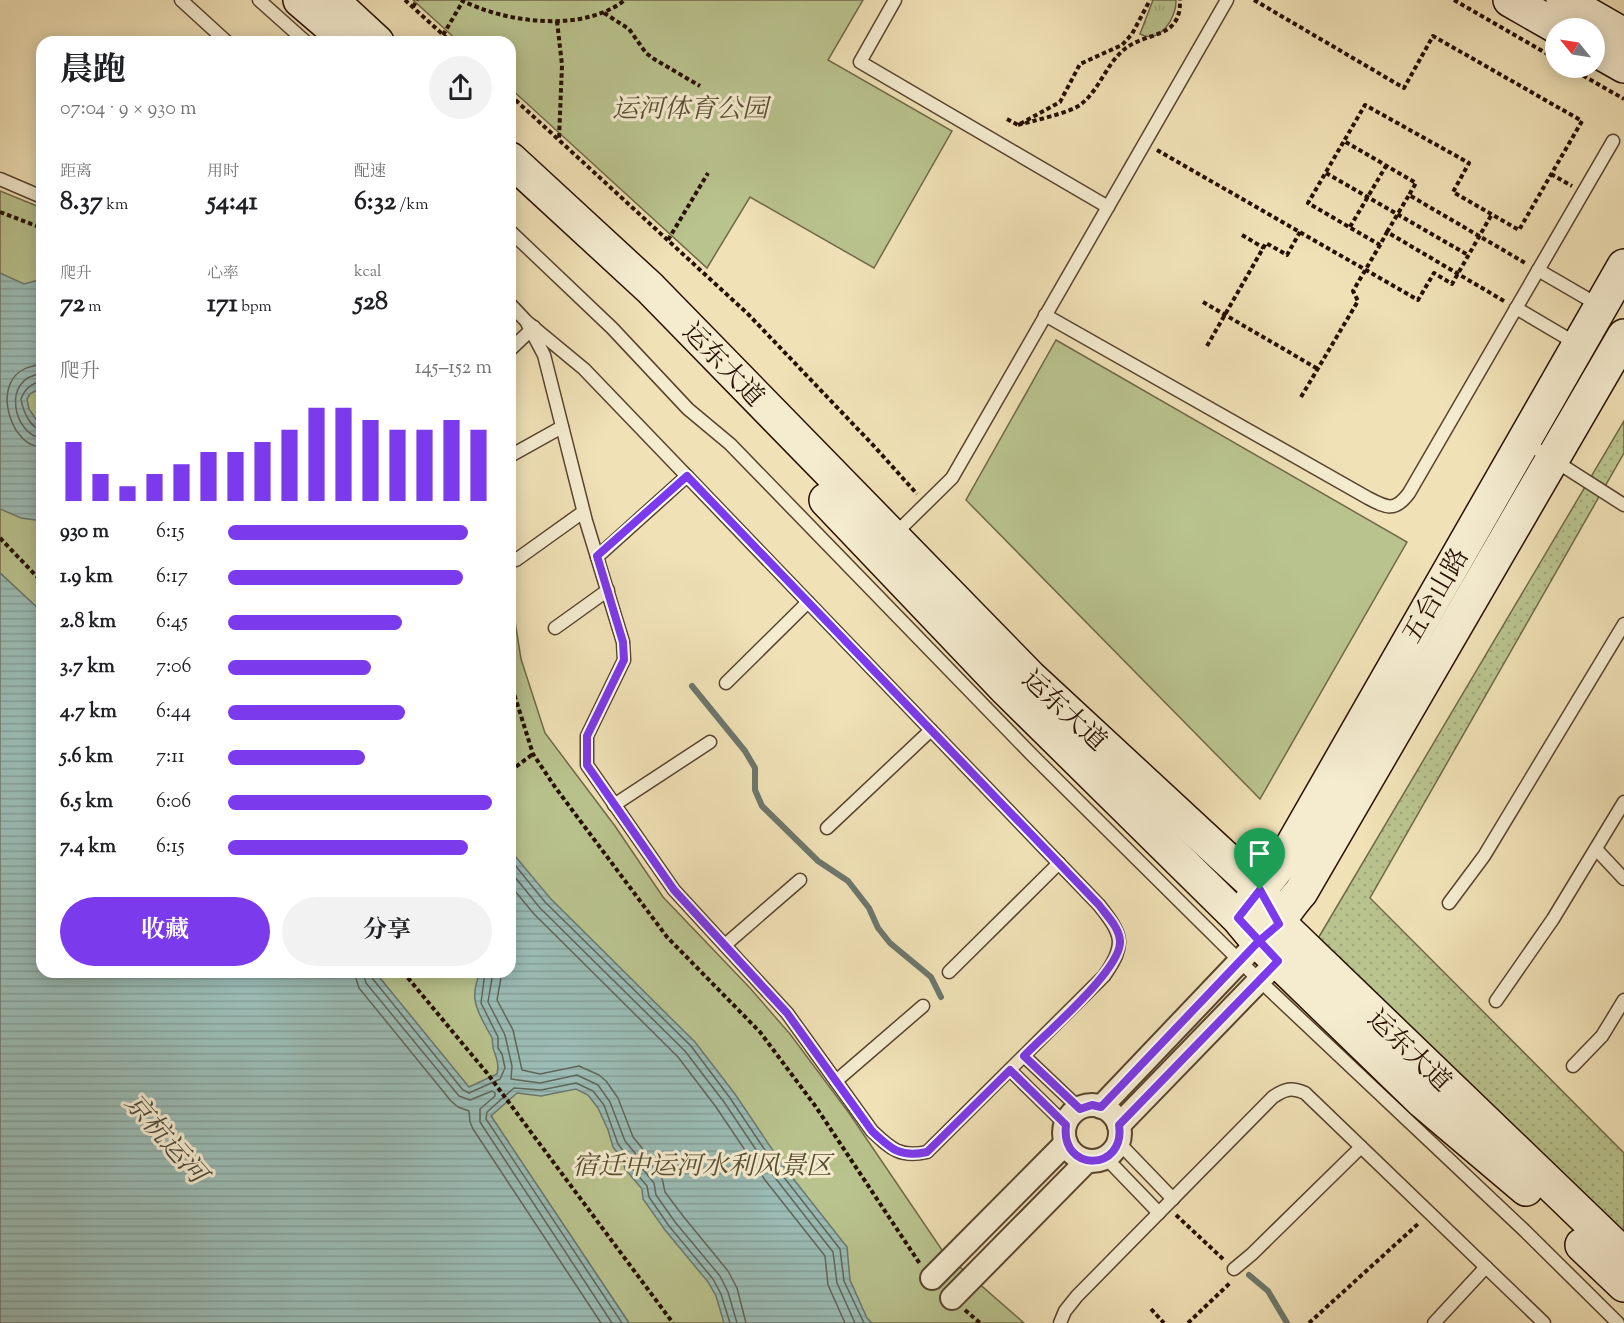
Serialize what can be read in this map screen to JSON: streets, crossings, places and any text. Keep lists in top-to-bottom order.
{
  "streets": {
    "main road": ["运东大道", "五台山路"]
  },
  "crossings": [
    ["运东大道", "五台山路"]
  ],
  "water": ["京杭运河"],
  "parks": ["运河体育公园", "宿迁中运河水利风景区"],
  "north": "top left",
  "page": {
    "heading": ["晨跑", "07:04 · 9 × 930 m"],
    "stats": [
      ["距离", "8.37 km"],
      ["用时", "54:41"],
      ["配速", "6:32 /km"],
      ["爬升", "72 m"],
      ["心率", "171 bpm"],
      ["kcal", "528"]
    ],
    "chart": ["爬升", "145–152 m"],
    "list": [
      {
        "name": "930 m",
        "note": "6:15"
      },
      {
        "name": "1.9 km",
        "note": "6:17"
      },
      {
        "name": "2.8 km",
        "note": "6:45"
      },
      {
        "name": "3.7 km",
        "note": "7:06"
      },
      {
        "name": "4.7 km",
        "note": "6:44"
      },
      {
        "name": "5.6 km",
        "note": "7:11"
      },
      {
        "name": "6.5 km",
        "note": "6:06"
      },
      {
        "name": "7.4 km",
        "note": "6:15"
      }
    ],
    "buttons": ["收藏", "分享"]
  }
}
